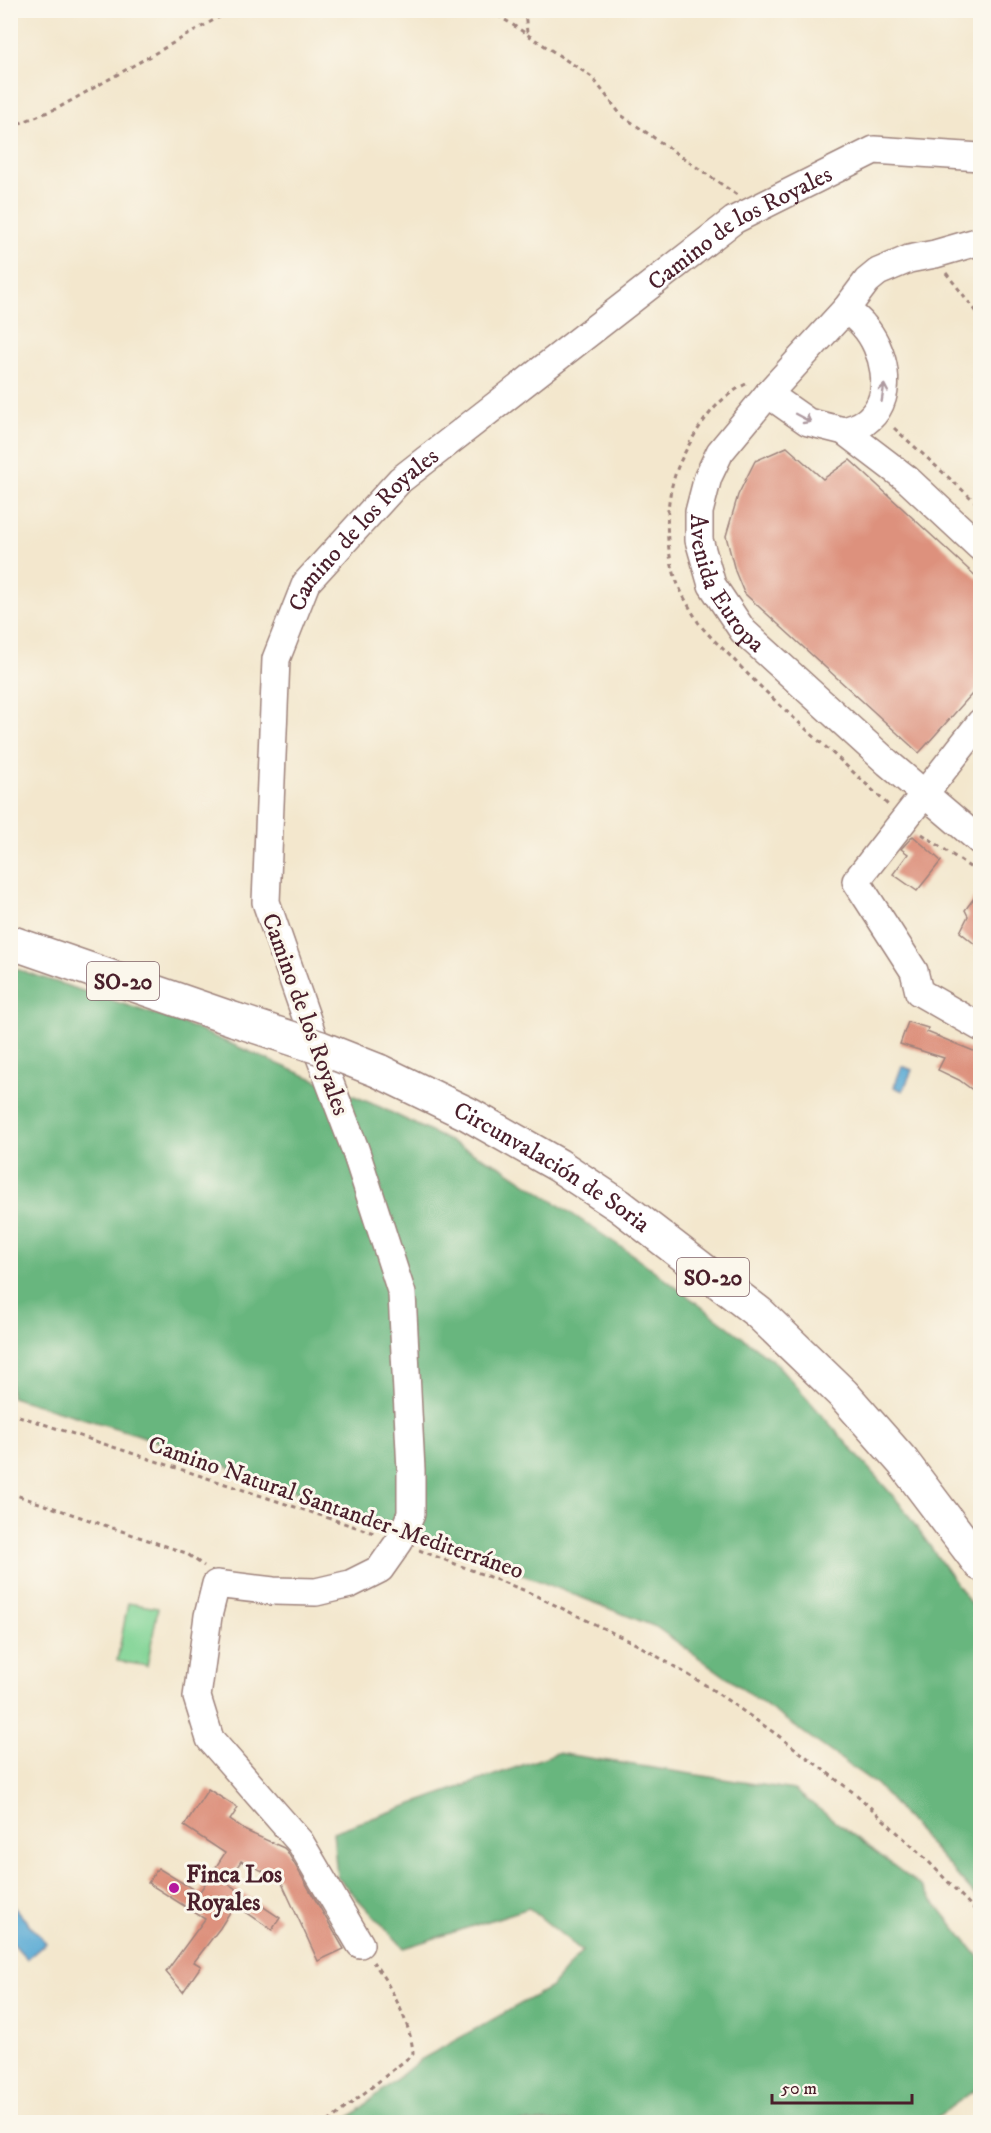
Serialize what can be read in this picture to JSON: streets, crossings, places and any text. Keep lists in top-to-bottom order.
{
  "streets": {
    "highway": ["SO-20", "Circunvalación de Soria"],
    "street": ["Camino de los Royales", "Avenida Europa"],
    "path": ["Camino Natural Santander-Mediterráneo"]
  },
  "crossings": [
    ["Camino de los Royales", "Camino Natural Santander-Mediterráneo"]
  ],
  "places": ["Finca Los Royales"],
  "scale_bar": "50 m"
}
